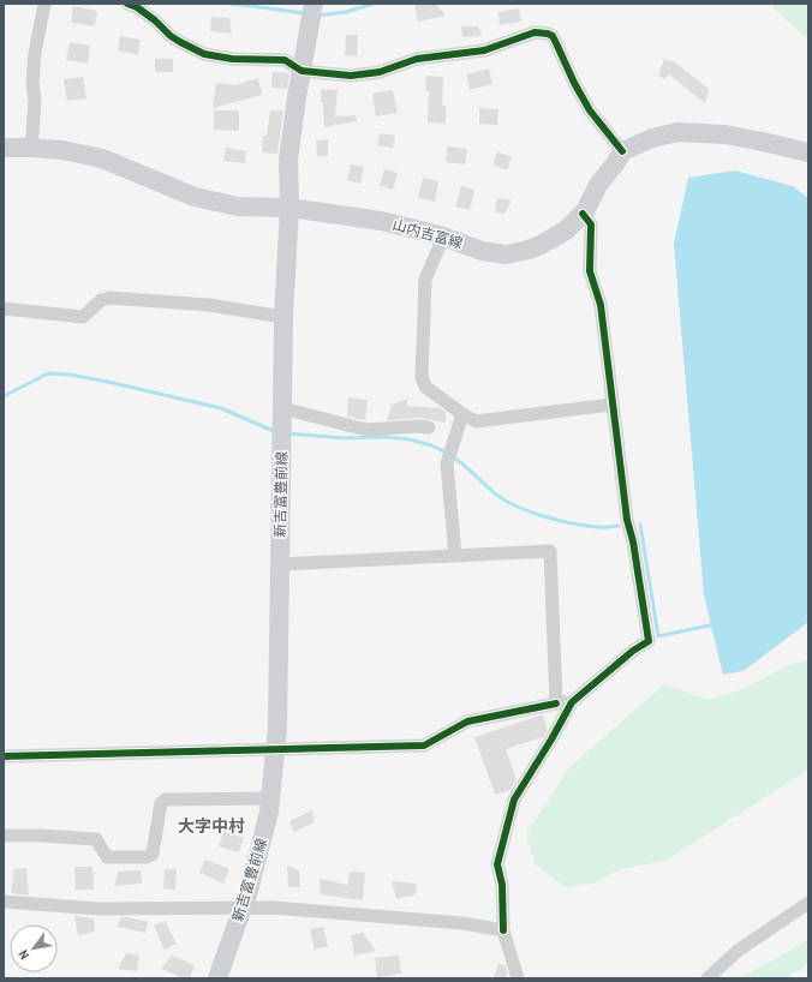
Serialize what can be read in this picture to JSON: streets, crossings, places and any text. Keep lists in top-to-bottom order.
{
  "streets": {
    "main road": ["山内吉富線", "新吉富豊前線"]
  },
  "crossings": [
    ["山内吉富線", "新吉富豊前線"]
  ],
  "districts": ["大字中村"],
  "north": "bottom left"
}
